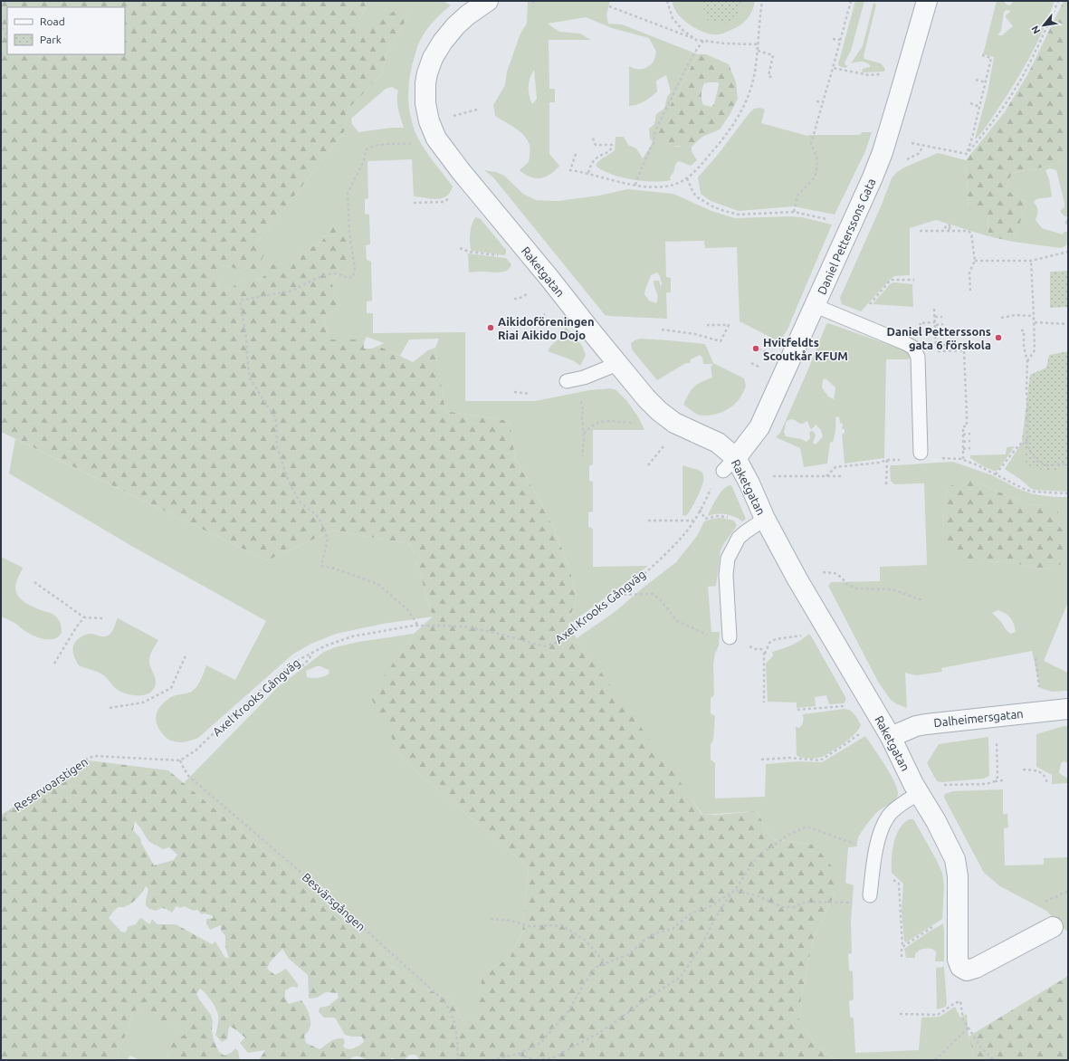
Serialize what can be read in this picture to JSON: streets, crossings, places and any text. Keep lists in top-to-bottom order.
{
  "streets": {
    "street": ["Daniel Petterssons Gata", "Raketgatan", "Dalheimersgatan"],
    "path": ["Axel Krooks Gångväg", "Reservoarstigen", "Besvärsgången"]
  },
  "crossings": [
    ["Daniel Petterssons Gata", "Raketgatan"],
    ["Daniel Petterssons Gata", "Axel Krooks Gångväg"],
    ["Raketgatan", "Axel Krooks Gångväg"],
    ["Raketgatan", "Dalheimersgatan"],
    ["Axel Krooks Gångväg", "Reservoarstigen"],
    ["Axel Krooks Gångväg", "Besvärsgången"],
    ["Reservoarstigen", "Besvärsgången"]
  ],
  "places": ["Aikidoföreningen Riai Aikido Dojo", "Daniel Petterssons gata 6 förskola", "Hvitfeldts Scoutkår KFUM"],
  "legend": ["Road", "Park"],
  "north": "bottom left"
}
